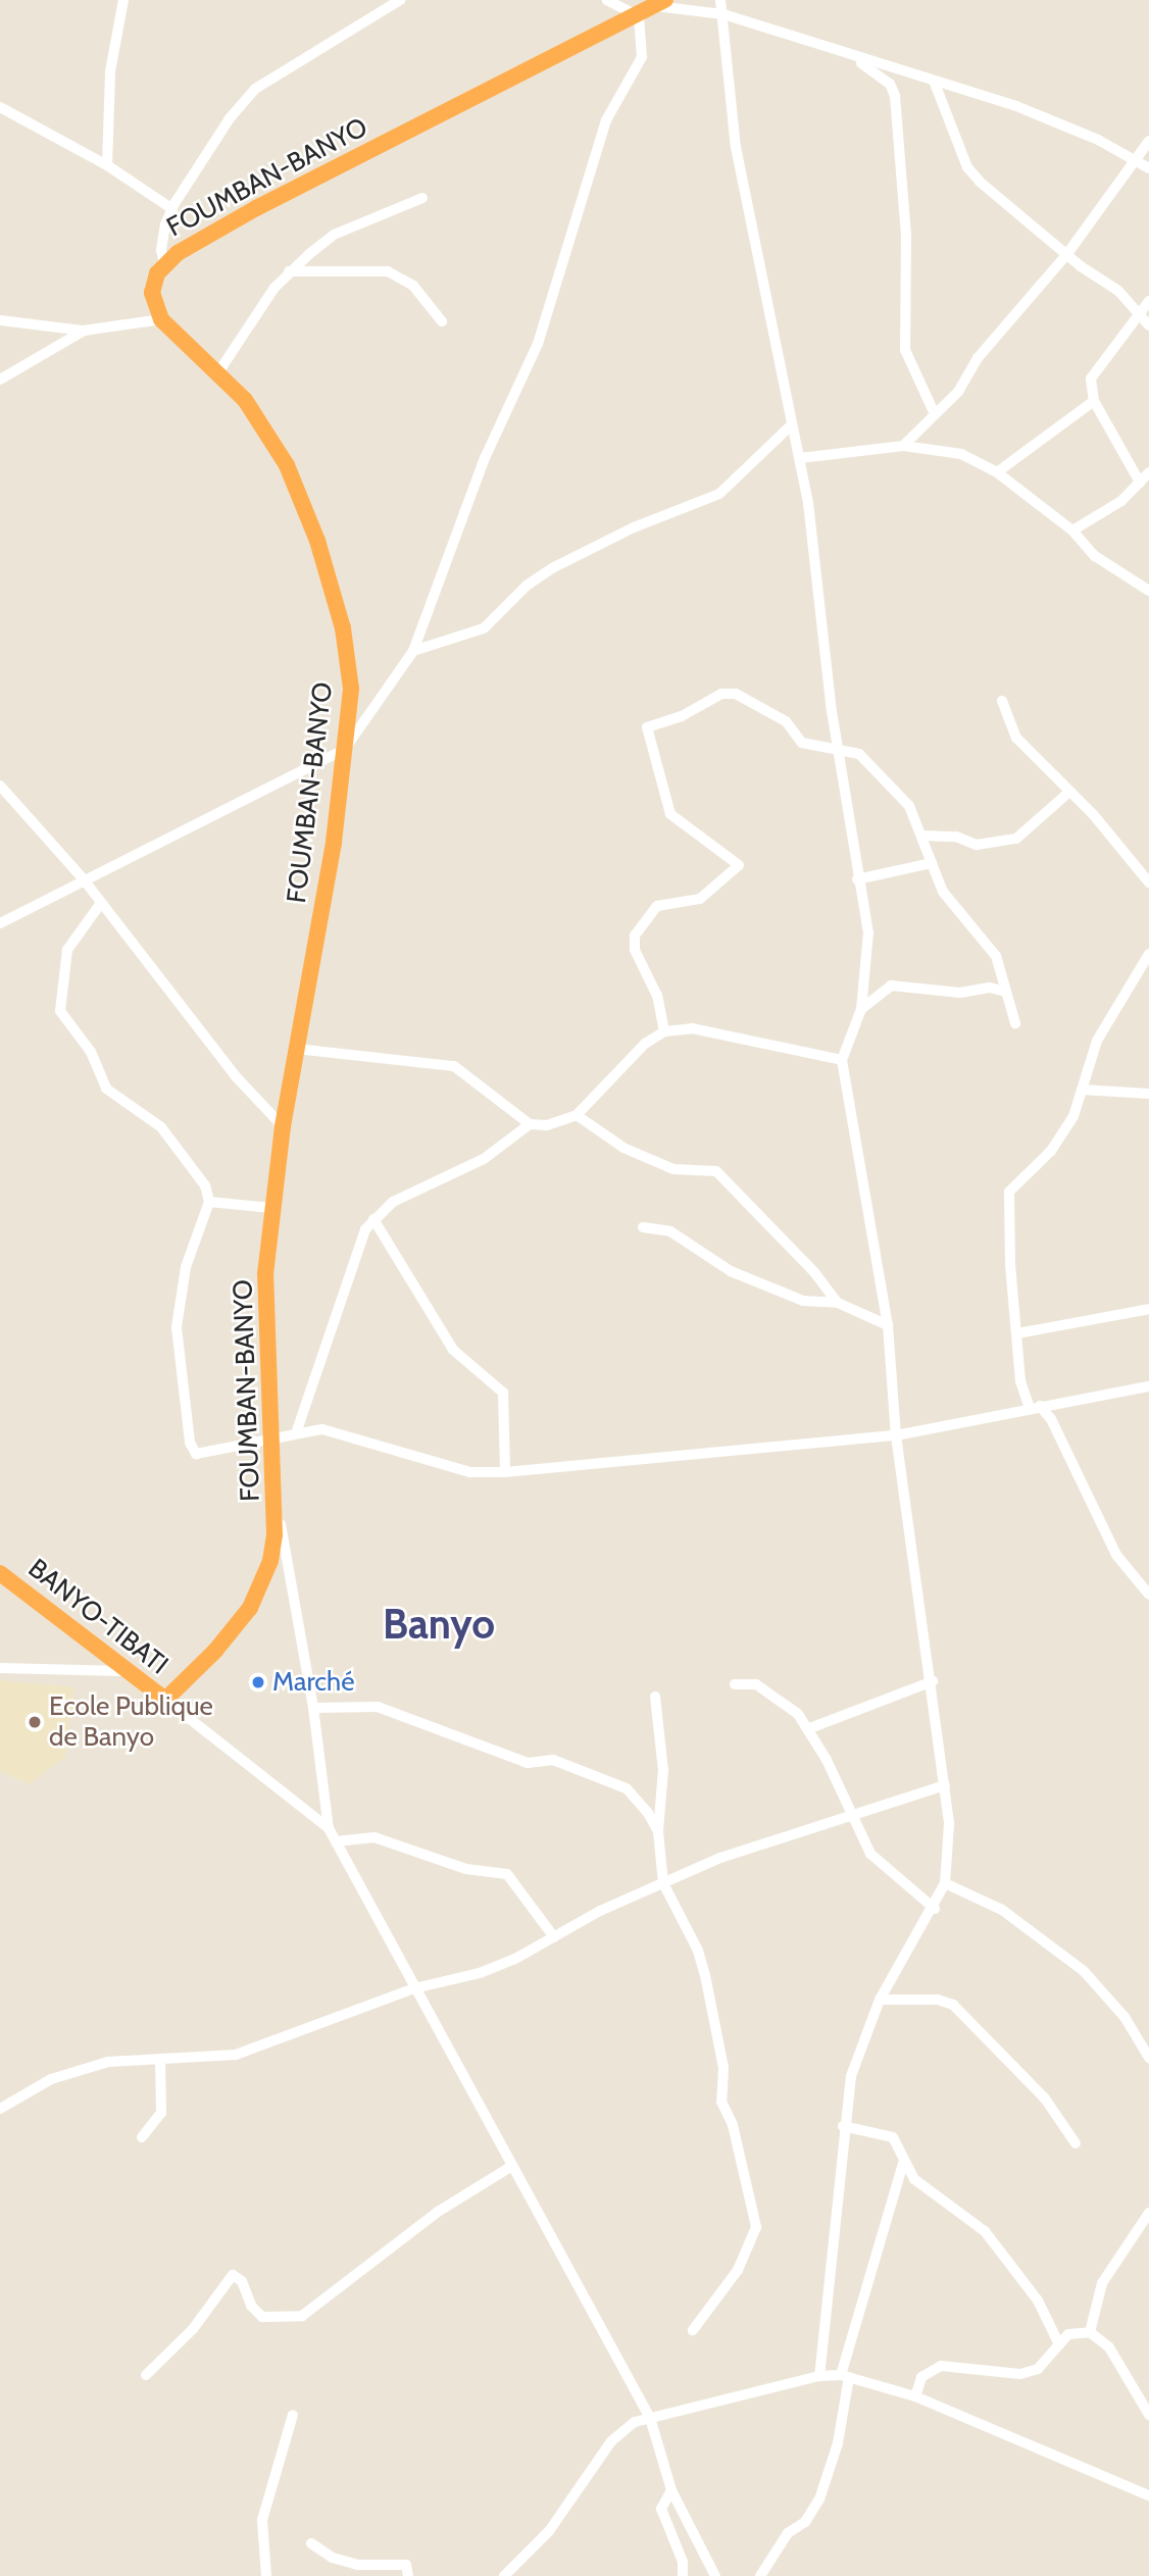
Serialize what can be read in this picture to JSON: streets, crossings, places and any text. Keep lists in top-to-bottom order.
{
  "streets": {
    "highway": ["FOUMBAN-BANYO", "BANYO-TIBATI"]
  },
  "crossings": [
    ["FOUMBAN-BANYO", "BANYO-TIBATI"]
  ],
  "districts": ["Banyo"],
  "places": ["Marché", "Ecole Publique de Banyo"]
}
